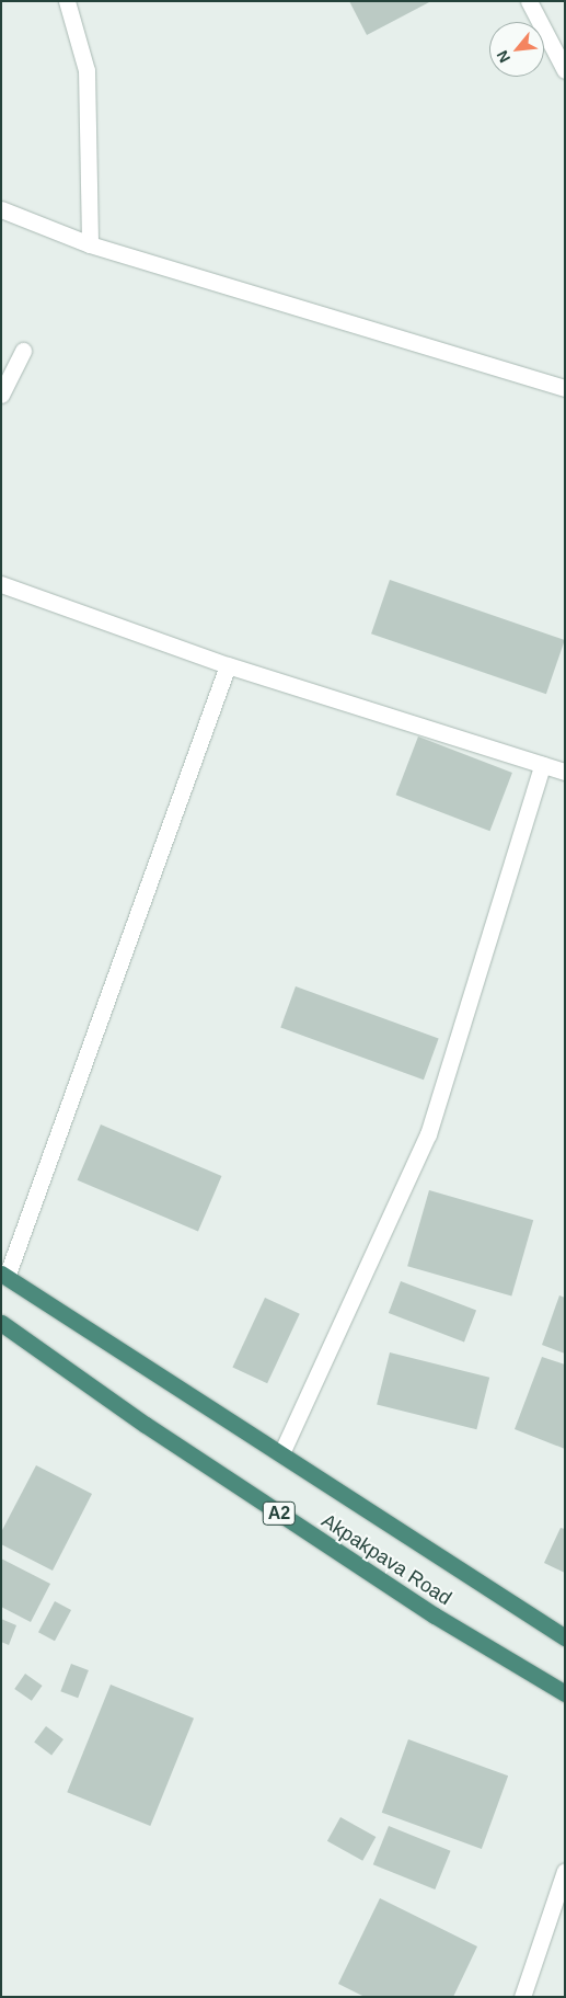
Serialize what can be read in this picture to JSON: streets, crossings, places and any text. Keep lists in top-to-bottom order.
{
  "streets": {
    "highway": ["A2", "Akpakpava Road"]
  },
  "north": "bottom left"
}
